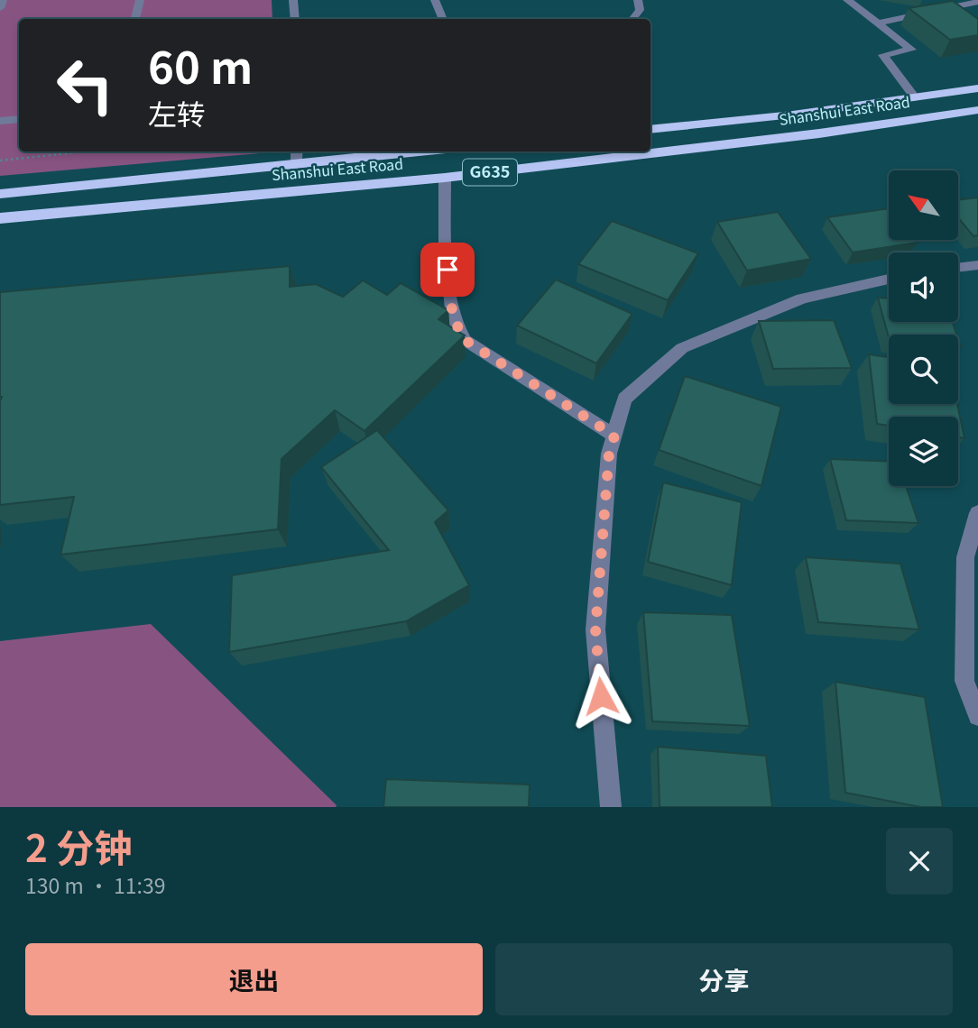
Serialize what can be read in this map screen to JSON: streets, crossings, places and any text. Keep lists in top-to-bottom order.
{
  "streets": {
    "highway": ["Shanshui East Road", "G635"]
  },
  "north": "top left",
  "page": {
    "turn": ["60 m", "左转"],
    "heading": ["2 分钟", "130 m · 11:39"],
    "buttons": ["退出", "分享"]
  }
}
